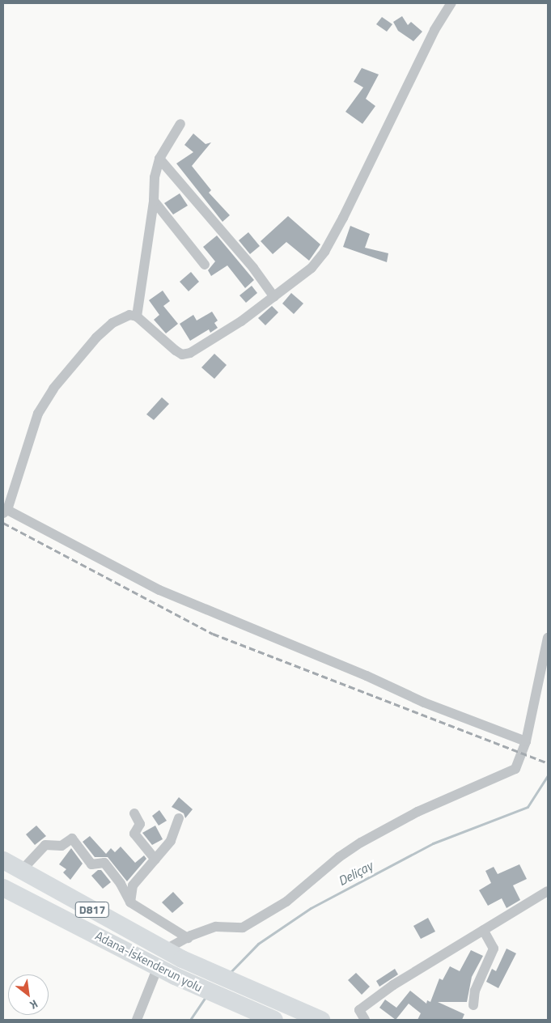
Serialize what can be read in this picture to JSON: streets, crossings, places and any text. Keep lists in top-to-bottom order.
{
  "streets": {
    "highway": ["D817", "Adana-İskenderun yolu"]
  },
  "crossings": [
    ["D817", "Adana-İskenderun yolu"]
  ],
  "water": ["Deliçay"],
  "north": "bottom right"
}
